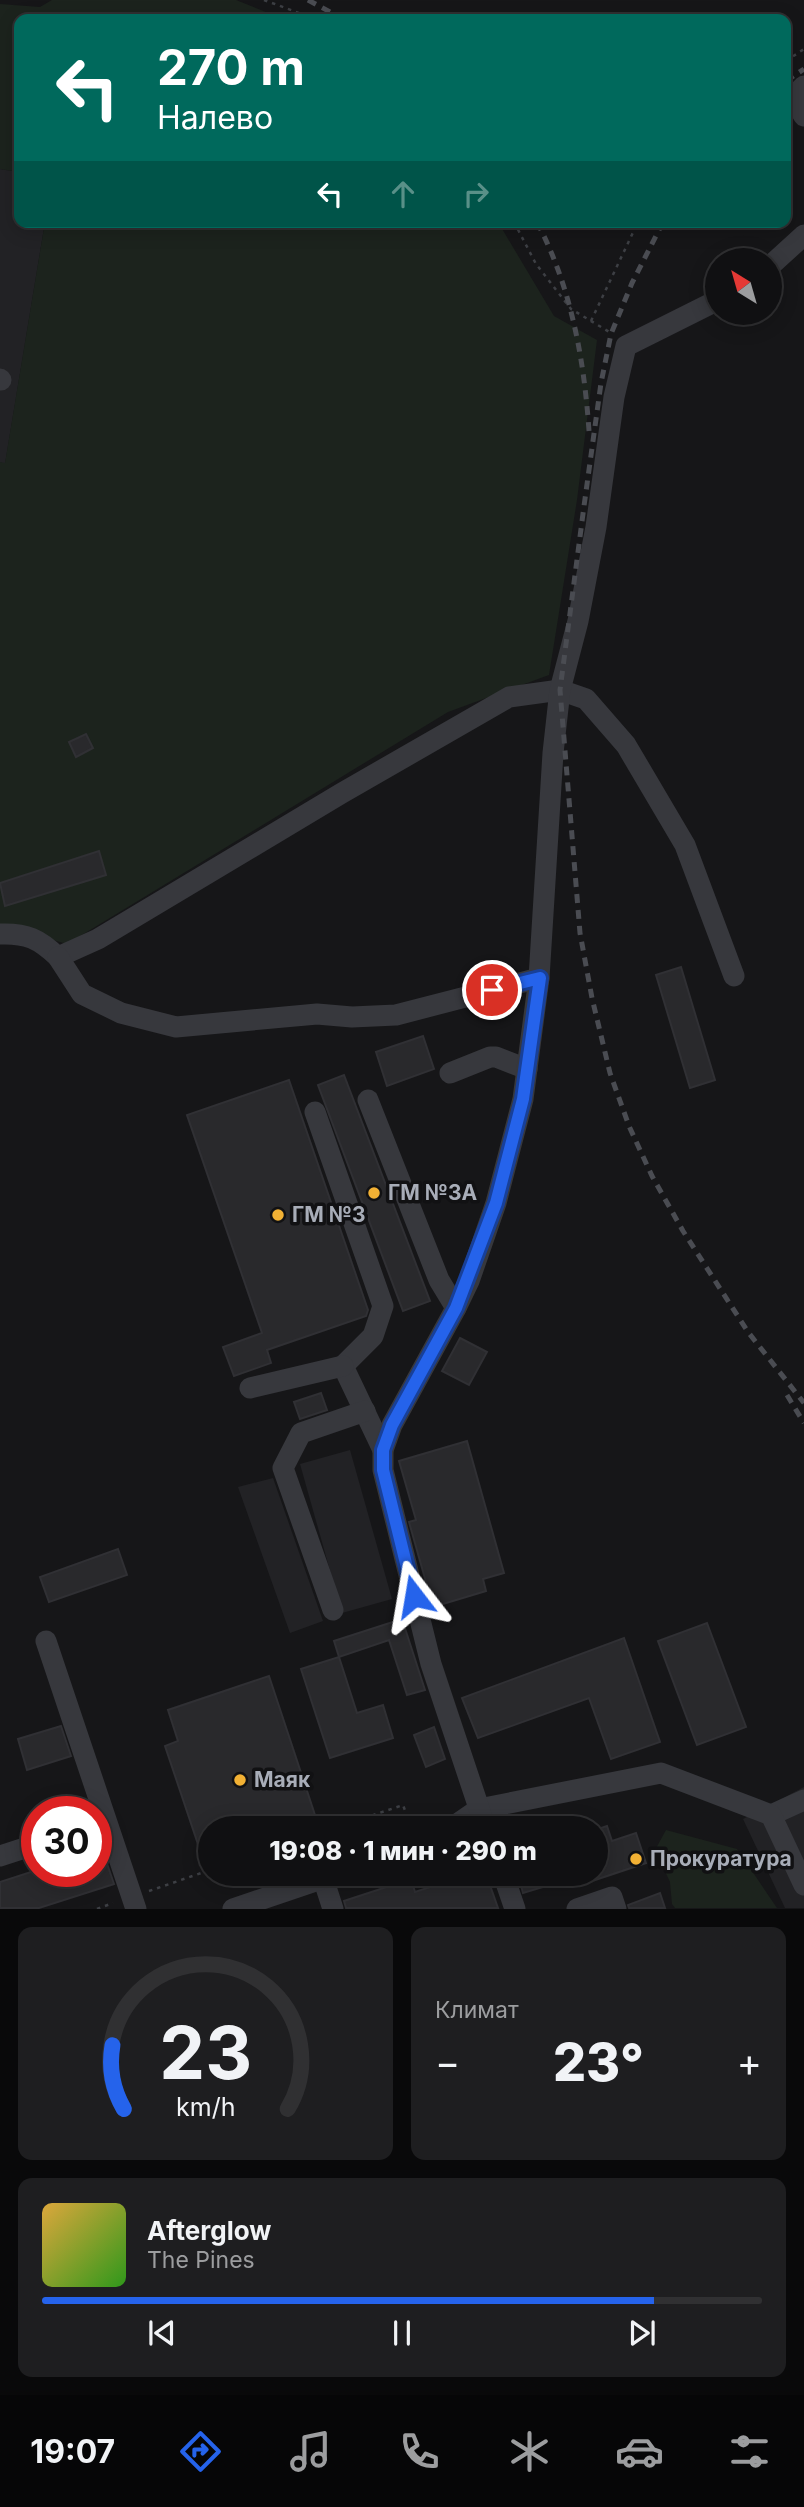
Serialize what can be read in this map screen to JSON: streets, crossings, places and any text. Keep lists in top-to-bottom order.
{
  "places": [
    "ГМ №3А",
    "ГМ №3",
    "Маяк",
    "Прокуратура"
  ],
  "north": "top left",
  "page": {
    "turn": ["270 m", "Налево"],
    "limit": "30",
    "trip": "19:08 · 1 мин · 290 m",
    "tile": "Климат",
    "heat": ["−", "23°", "+"],
    "song": ["Afterglow", "The Pines"],
    "tabs": "19:07",
    "gauge": ["23", "km/h"]
  }
}
